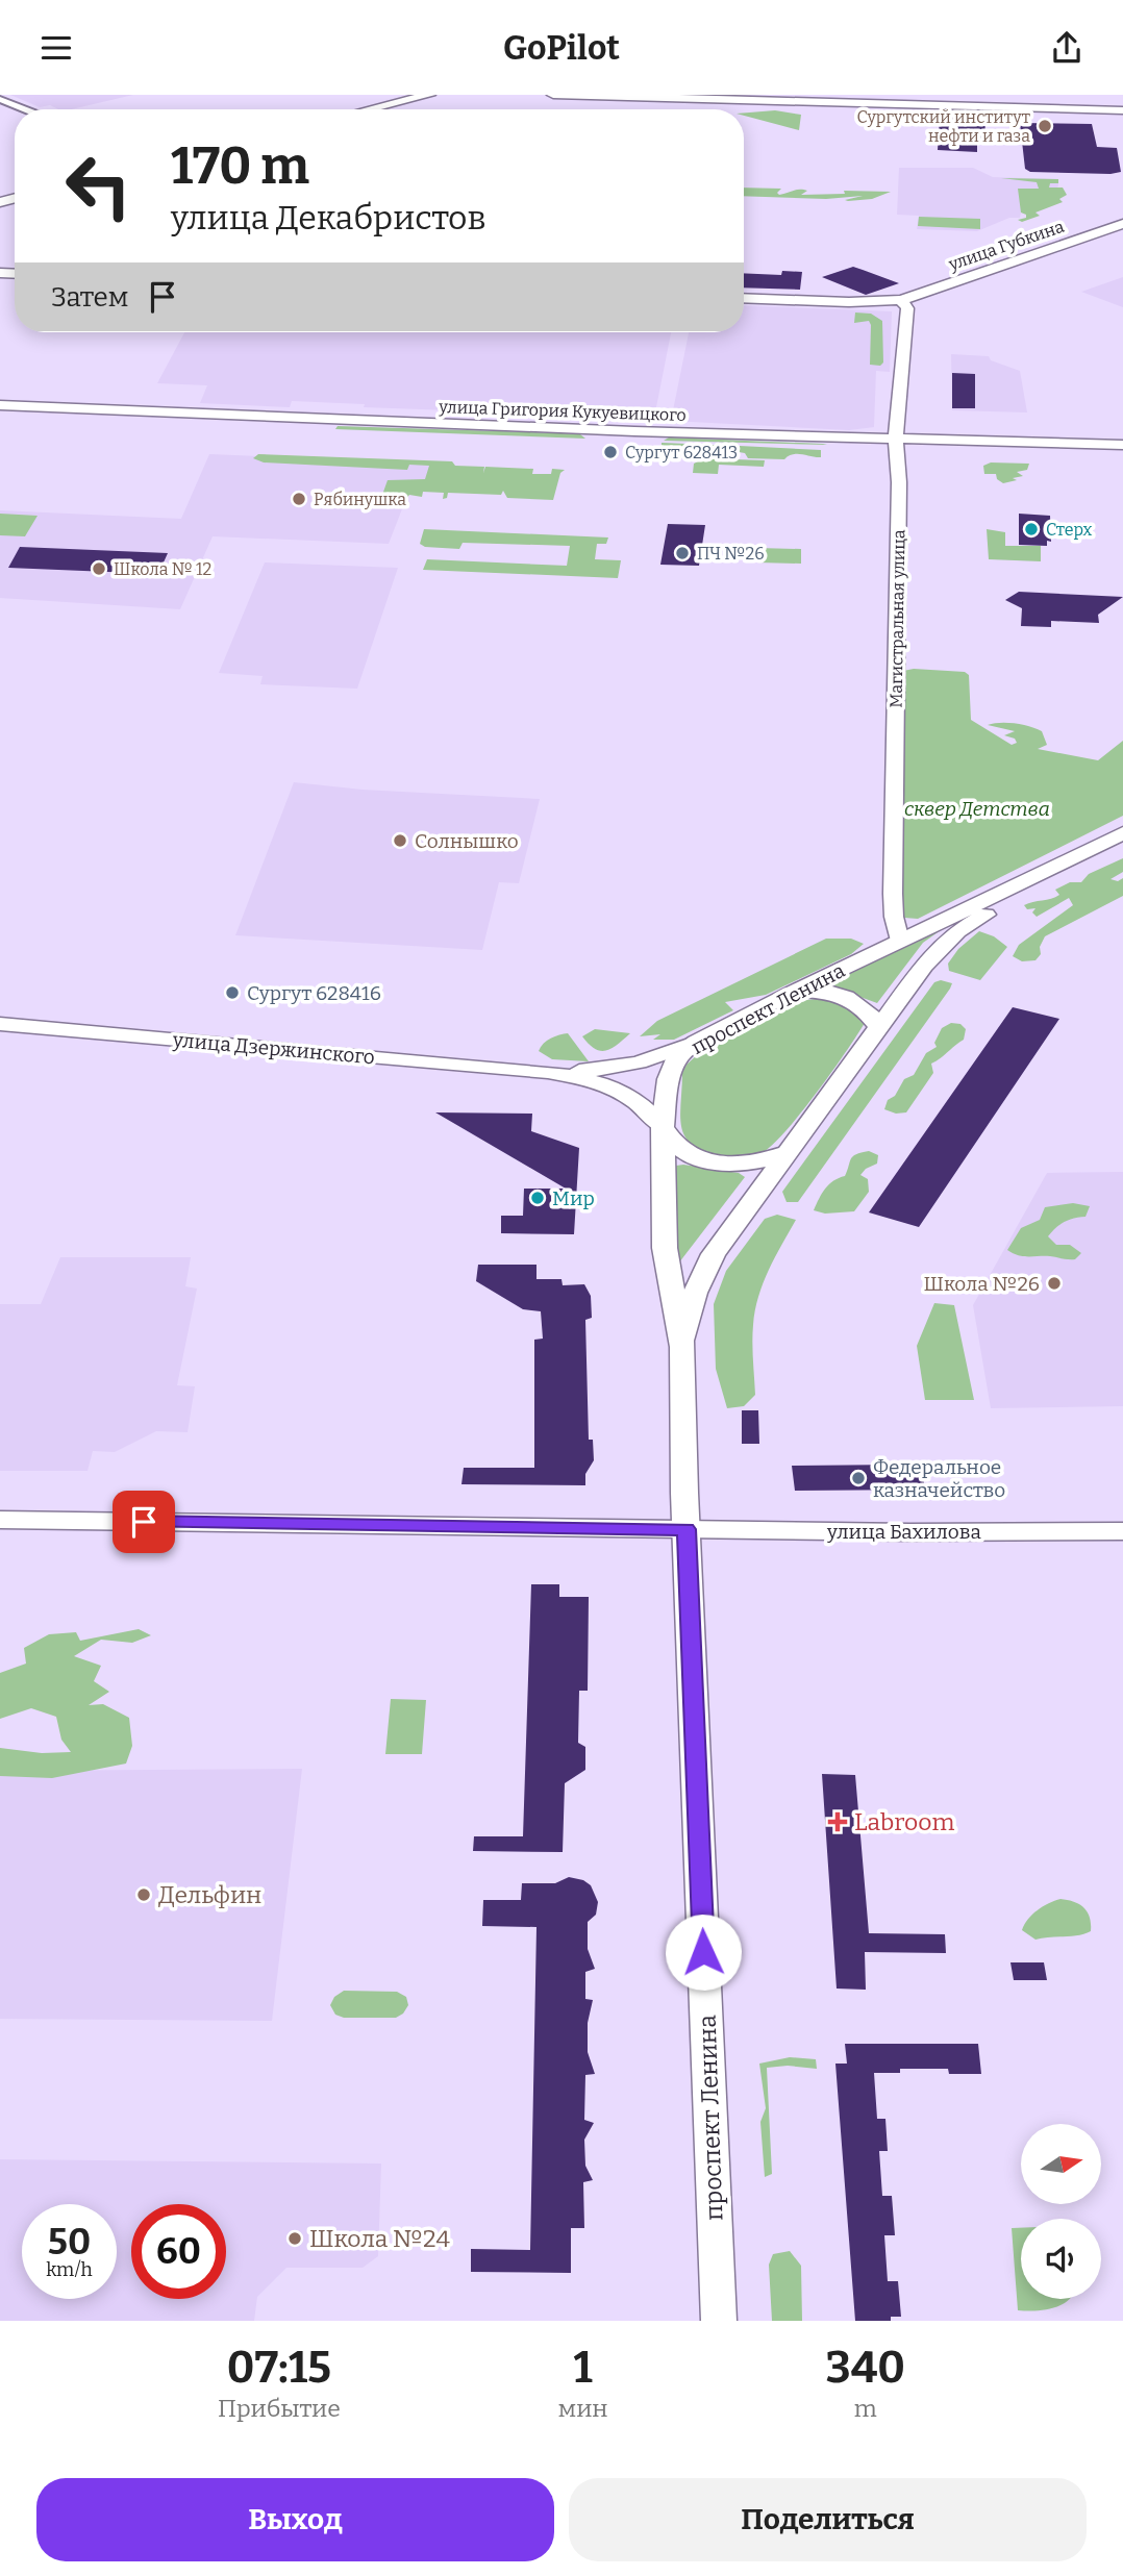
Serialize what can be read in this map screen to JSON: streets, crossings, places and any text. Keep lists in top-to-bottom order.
{
  "streets": {
    "main road": [
      "улица Губкина",
      "улица Григория Кукуевицкого",
      "Магистральная улица",
      "проспект Ленина",
      "улица Дзержинского",
      "улица Бахилова"
    ]
  },
  "crossings": [
    ["улица Губкина", "Магистральная улица"],
    ["улица Григория Кукуевицкого", "Магистральная улица"],
    ["Магистральная улица", "проспект Ленина"],
    ["проспект Ленина", "улица Дзержинского"],
    ["проспект Ленина", "улица Бахилова"]
  ],
  "parks": ["сквер Детства"],
  "places": {
    "other": [
      "Сургутский институт нефти и газа",
      "Сургут 628413",
      "Рябинушка",
      "Стерх",
      "ПЧ №26",
      "Школа № 12",
      "Солнышко",
      "Сургут 628416",
      "Мир",
      "Школа №26",
      "Федеральное казначейство",
      "Дельфин",
      "Школа №24"
    ],
    "health": ["Labroom"]
  },
  "north": "right",
  "page": {
    "header": "GoPilot",
    "turn": ["170 m", "улица Декабристов"],
    "then": "Затем",
    "speed": "50 km/h",
    "limit": "60",
    "eta": [
      "07:15",
      "Прибытие",
      "1",
      "мин",
      "340",
      "m"
    ],
    "buttons": ["Выход", "Поделиться"]
  }
}
